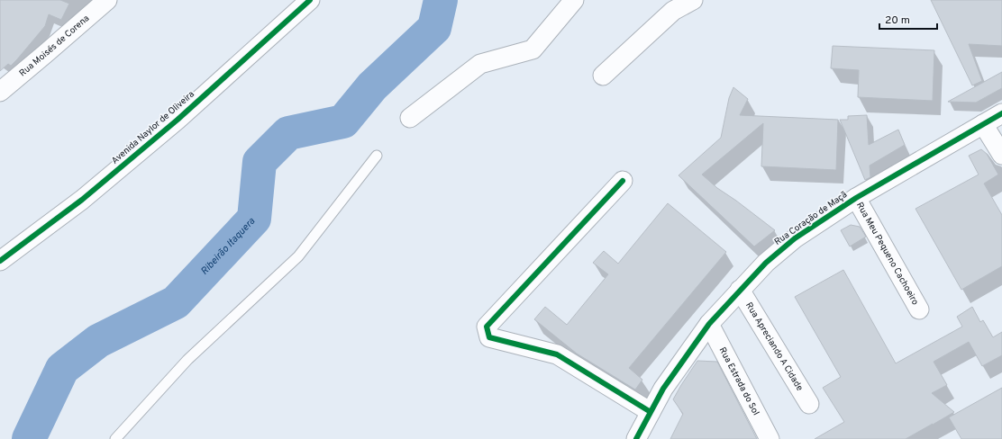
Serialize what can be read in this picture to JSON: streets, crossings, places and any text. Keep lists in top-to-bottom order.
{
  "streets": {
    "street": [
      "Rua Moisés de Corena",
      "Avenida Naylor de Oliveira",
      "Rua Coração de Maçã",
      "Rua Meu Pequeno Cachoeiro",
      "Rua Apreciando A Cidade",
      "Rua Estrada do Sol"
    ]
  },
  "crossings": [
    ["Rua Coração de Maçã", "Rua Meu Pequeno Cachoeiro"],
    ["Rua Coração de Maçã", "Rua Apreciando A Cidade"],
    ["Rua Coração de Maçã", "Rua Estrada do Sol"]
  ],
  "water": ["Ribeirão Itaquera"],
  "scale_bar": "20 m"
}
